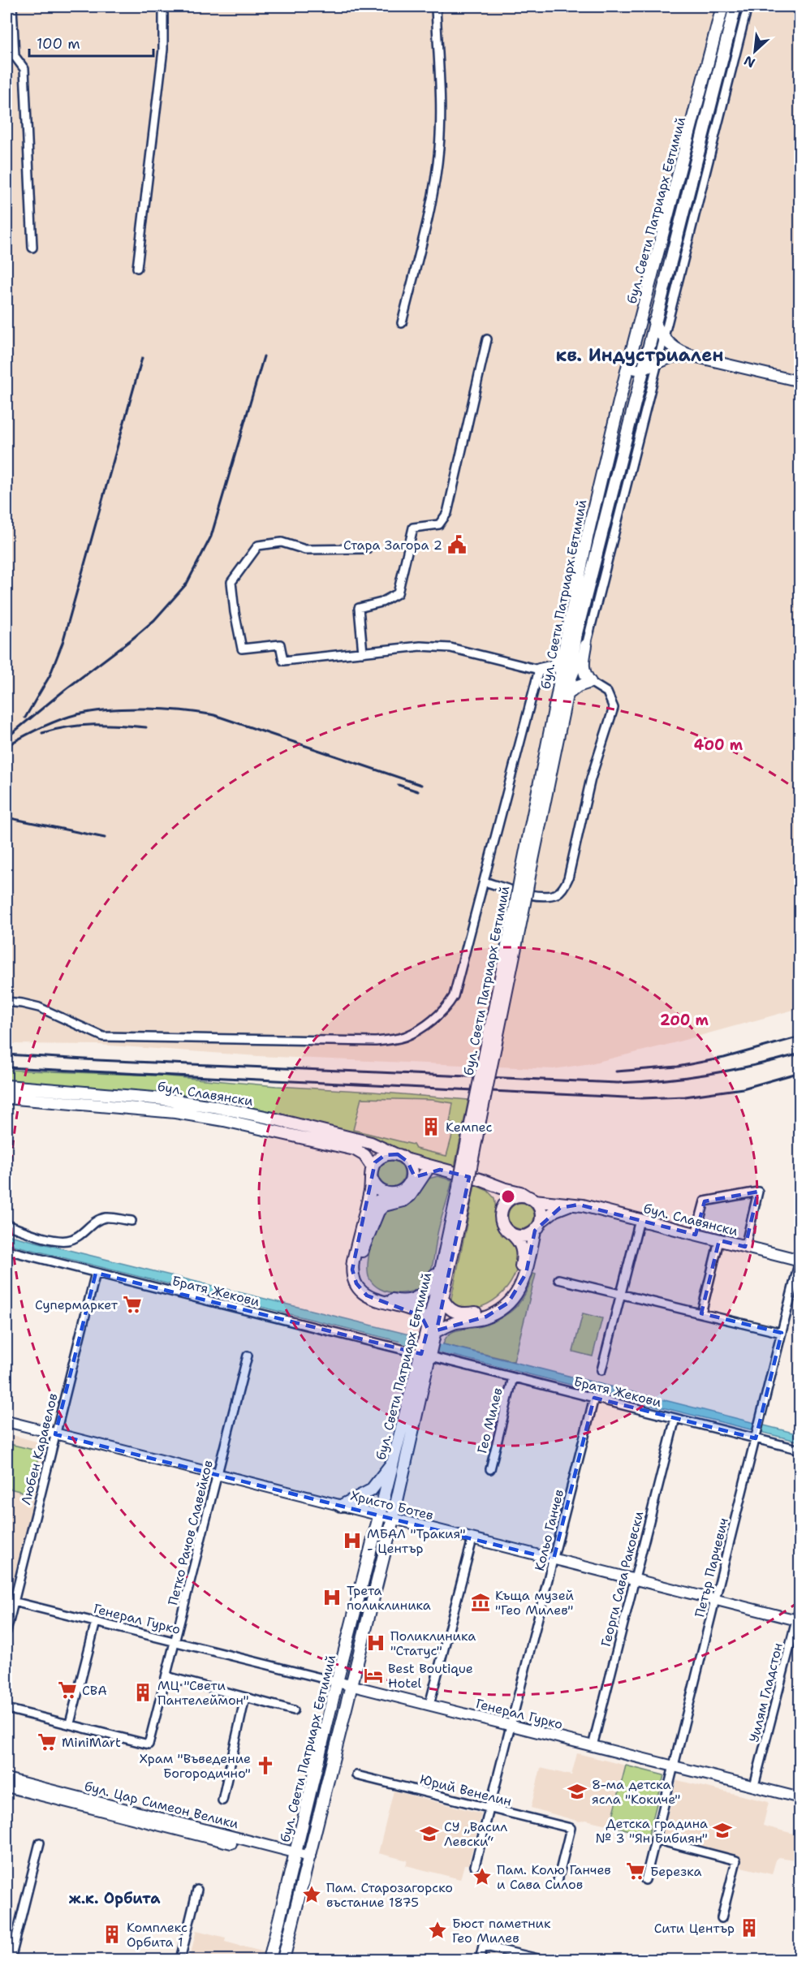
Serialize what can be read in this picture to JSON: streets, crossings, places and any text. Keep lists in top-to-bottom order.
{
  "streets": {
    "main road": [
      "бул. Свети Патриарх Евтимий",
      "бул. Славянски",
      "Христо Ботев",
      "Генерал Гурко",
      "бул. Цар Симеон Велики"
    ],
    "street": [
      "Братя Жекови",
      "Гео Милев",
      "Любен Каравелов",
      "Кольо Ганчев",
      "Петко Рачов Славейков",
      "Петър Парчевич",
      "Георги Сава Раковски",
      "Уилям Гладстон",
      "Юрий Венелин"
    ]
  },
  "crossings": [
    ["бул. Свети Патриарх Евтимий", "Братя Жекови"],
    ["бул. Свети Патриарх Евтимий", "Христо Ботев"],
    ["бул. Свети Патриарх Евтимий", "Генерал Гурко"],
    ["бул. Свети Патриарх Евтимий", "бул. Цар Симеон Велики"],
    ["бул. Славянски", "Петър Парчевич"],
    ["Братя Жекови", "Гео Милев"],
    ["Братя Жекови", "Любен Каравелов"],
    ["Братя Жекови", "Кольо Ганчев"],
    ["Братя Жекови", "Петър Парчевич"],
    ["Братя Жекови", "Георги Сава Раковски"],
    ["Любен Каравелов", "Христо Ботев"],
    ["Любен Каравелов", "Генерал Гурко"],
    ["Христо Ботев", "Кольо Ганчев"],
    ["Христо Ботев", "Петко Рачов Славейков"],
    ["Христо Ботев", "Петър Парчевич"],
    ["Христо Ботев", "Георги Сава Раковски"],
    ["Христо Ботев", "Уилям Гладстон"],
    ["Кольо Ганчев", "Генерал Гурко"],
    ["Кольо Ганчев", "Юрий Венелин"],
    ["Петко Рачов Славейков", "Генерал Гурко"],
    ["Петър Парчевич", "Генерал Гурко"],
    ["Георги Сава Раковски", "Генерал Гурко"],
    ["Генерал Гурко", "Уилям Гладстон"]
  ],
  "districts": ["кв. Индустриален", "ж.к. Орбита"],
  "places": {
    "public building": ["Стара Загора 2"],
    "building": [
      "Кемпес",
      "МЦ \"Свети Пантелеймон\"",
      "Сити Център",
      "Комплекс Орбита 1"
    ],
    "supermarket": [
      "Супермаркет",
      "CBA",
      "MiniMart",
      "Березка"
    ],
    "hospital": ["МБАЛ \"Тракия\" - Център", "Трета поликлиника", "Поликлиника \"Статус\""],
    "museum": ["Къща музей \"Гео Милев\""],
    "hotel": ["Best Boutique Hotel"],
    "church": ["Храм \"Въведение Богородично\""],
    "school or university": ["8-ма детска ясла \"Кокиче\"", "Детска градина № 3 \"Ян Бибиян\"", "СУ „Васил Левски“"],
    "place": ["Пам. Колю Ганчев и Сава Силов", "Пам. Старозагорско въстание 1875", "Бюст паметник Гео Милев"]
  },
  "scale_bar": "100 m",
  "north": "bottom left",
  "rings": ["400 m", "200 m"]
}
